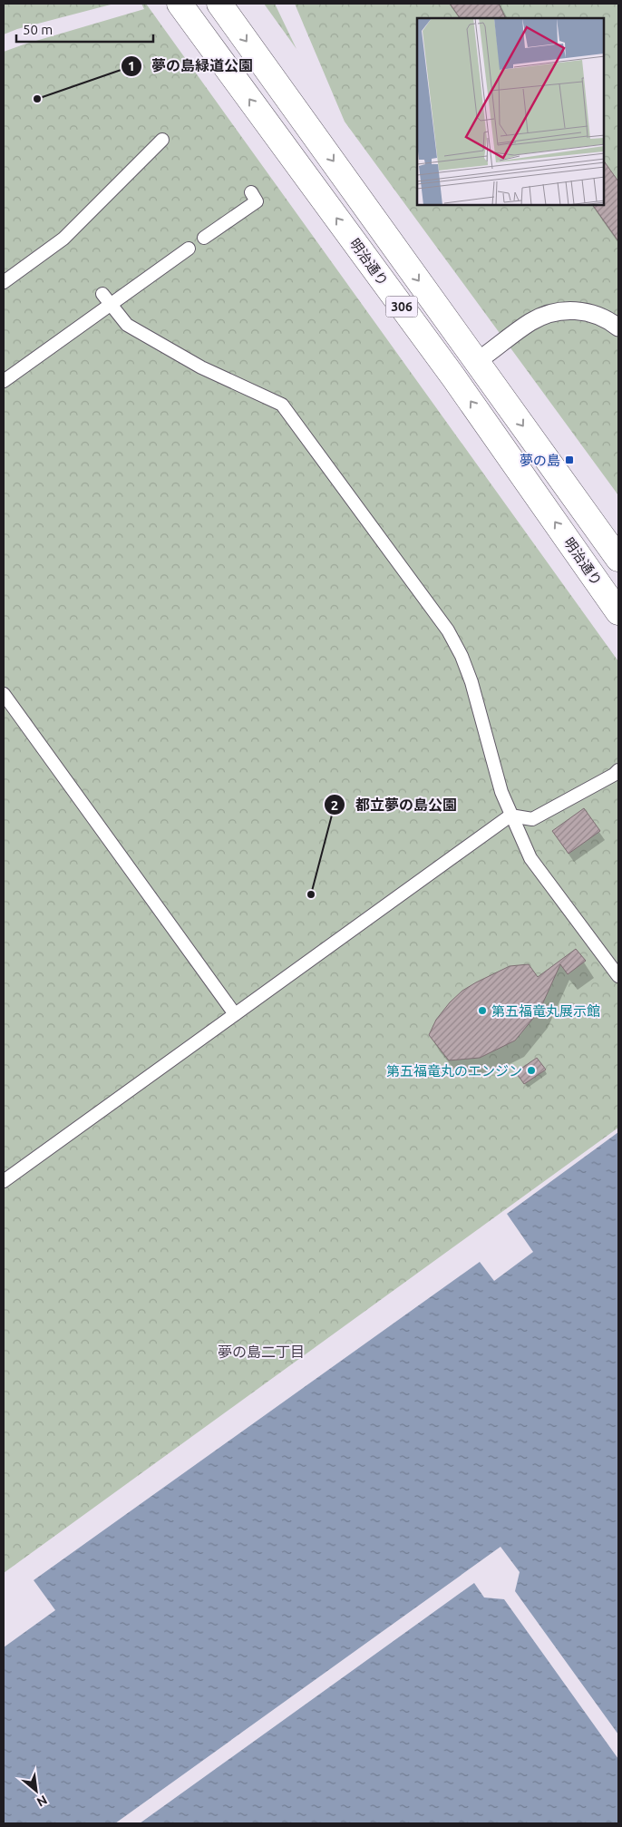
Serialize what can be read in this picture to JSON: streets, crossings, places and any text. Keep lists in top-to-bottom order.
{
  "streets": {
    "main road": ["明治通り", "306"]
  },
  "districts": ["夢の島二丁目"],
  "places": {
    "other": [
      "夢の島緑道公園",
      "都立夢の島公園",
      "第五福竜丸展示館",
      "第五福竜丸のエンジン"
    ],
    "transit": ["夢の島"]
  },
  "scale_bar": "50 m",
  "north": "bottom right"
}
